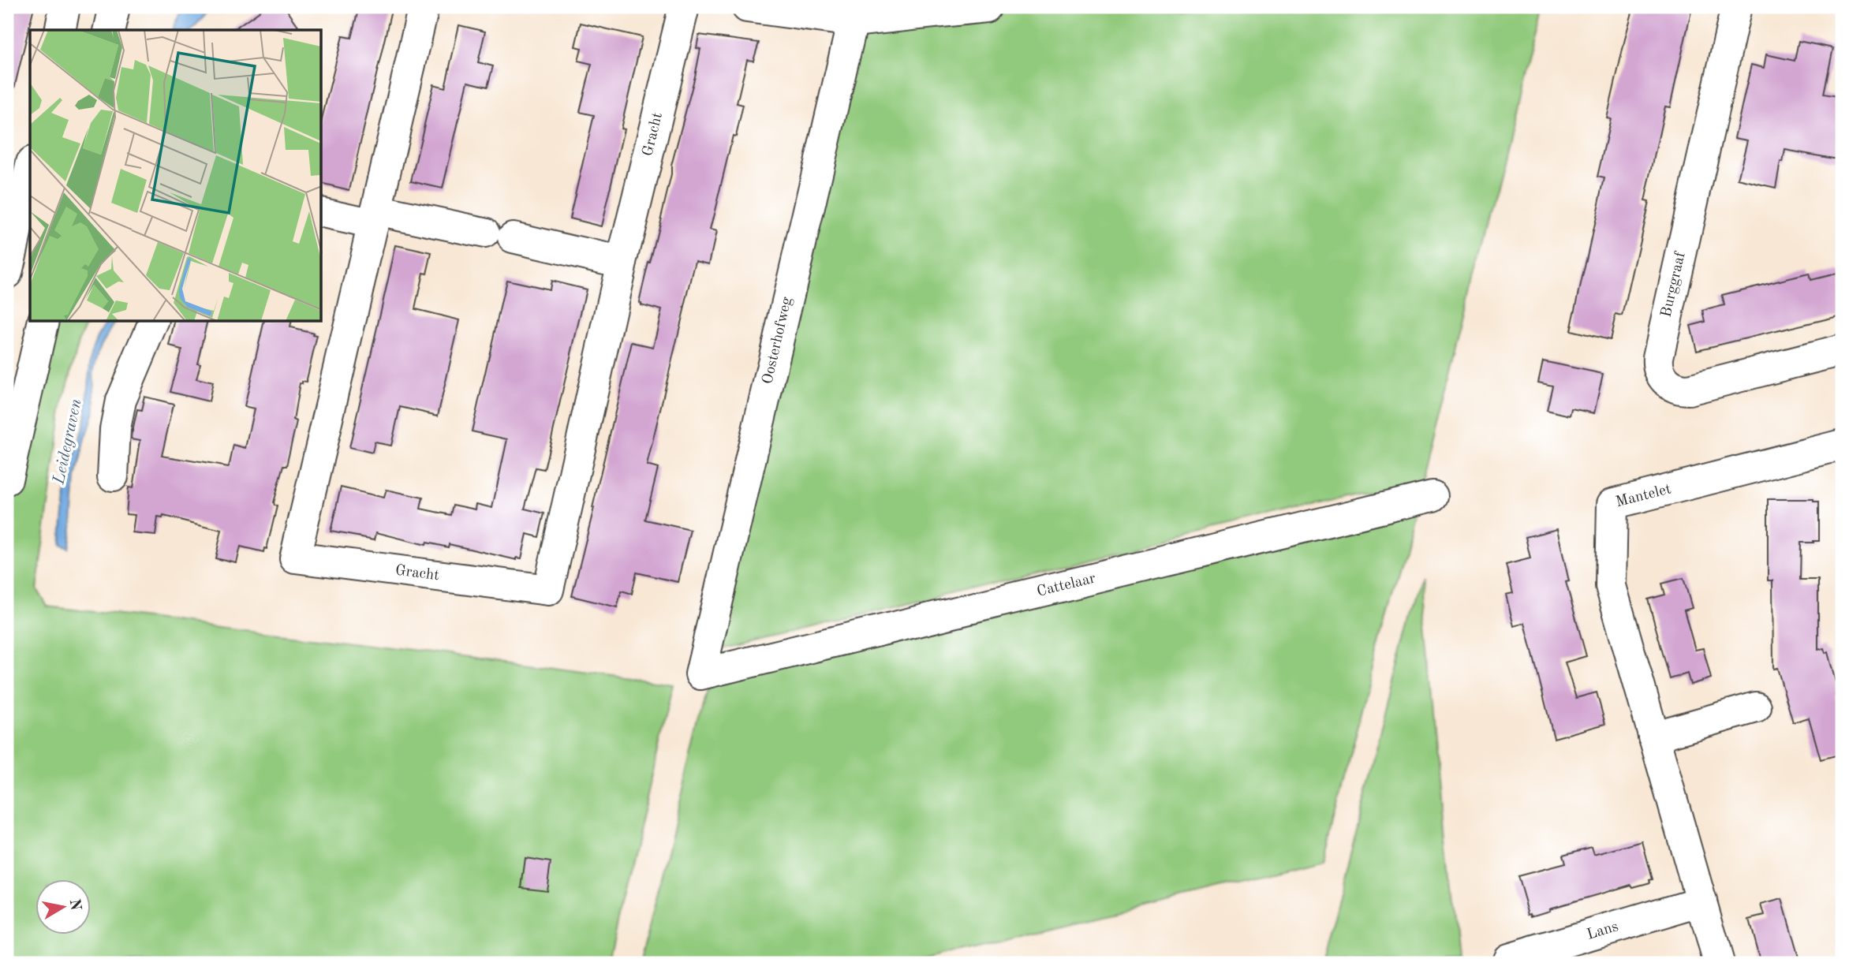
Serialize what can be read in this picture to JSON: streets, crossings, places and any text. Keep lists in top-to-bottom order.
{
  "streets": {
    "street": [
      "Gracht",
      "Burggraaf",
      "Oosterhofweg",
      "Mantelet",
      "Cattelaar",
      "Lans"
    ]
  },
  "crossings": [
    ["Oosterhofweg", "Cattelaar"],
    ["Mantelet", "Lans"]
  ],
  "water": ["Leidegraven"],
  "north": "right"
}
